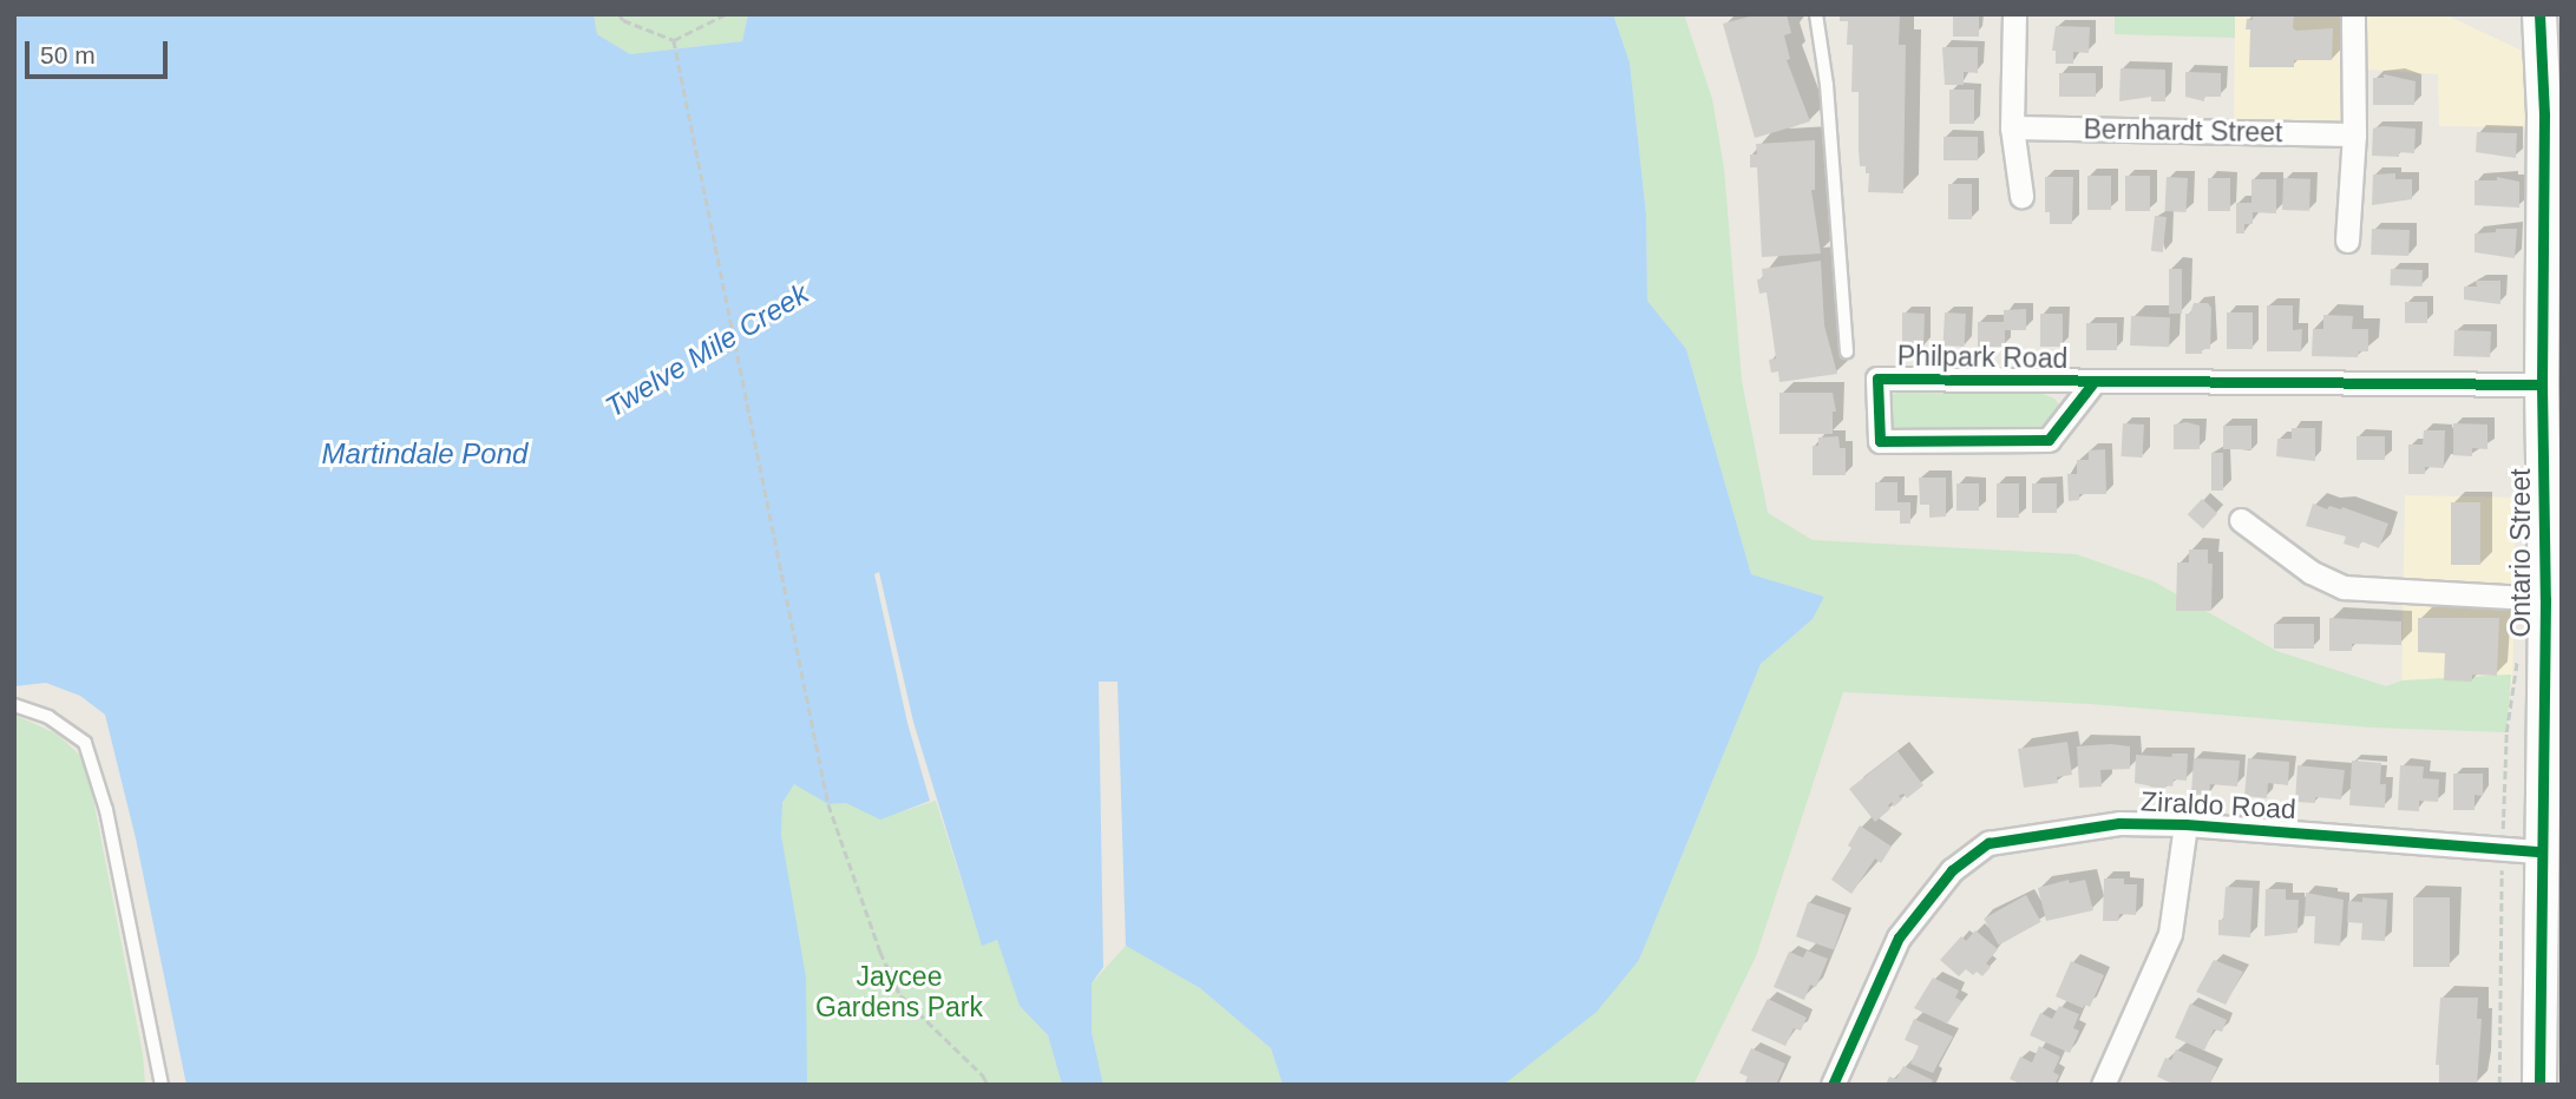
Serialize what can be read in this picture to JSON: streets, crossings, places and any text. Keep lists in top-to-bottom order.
{
  "streets": {
    "main road": ["Ontario Street"],
    "street": ["Bernhardt Street", "Philpark Road", "Ziraldo Road"]
  },
  "crossings": [
    ["Philpark Road", "Ontario Street"],
    ["Ontario Street", "Ziraldo Road"]
  ],
  "water": ["Twelve Mile Creek", "Martindale Pond"],
  "parks": ["Jaycee Gardens Park"],
  "scale_bar": "50 m"
}
